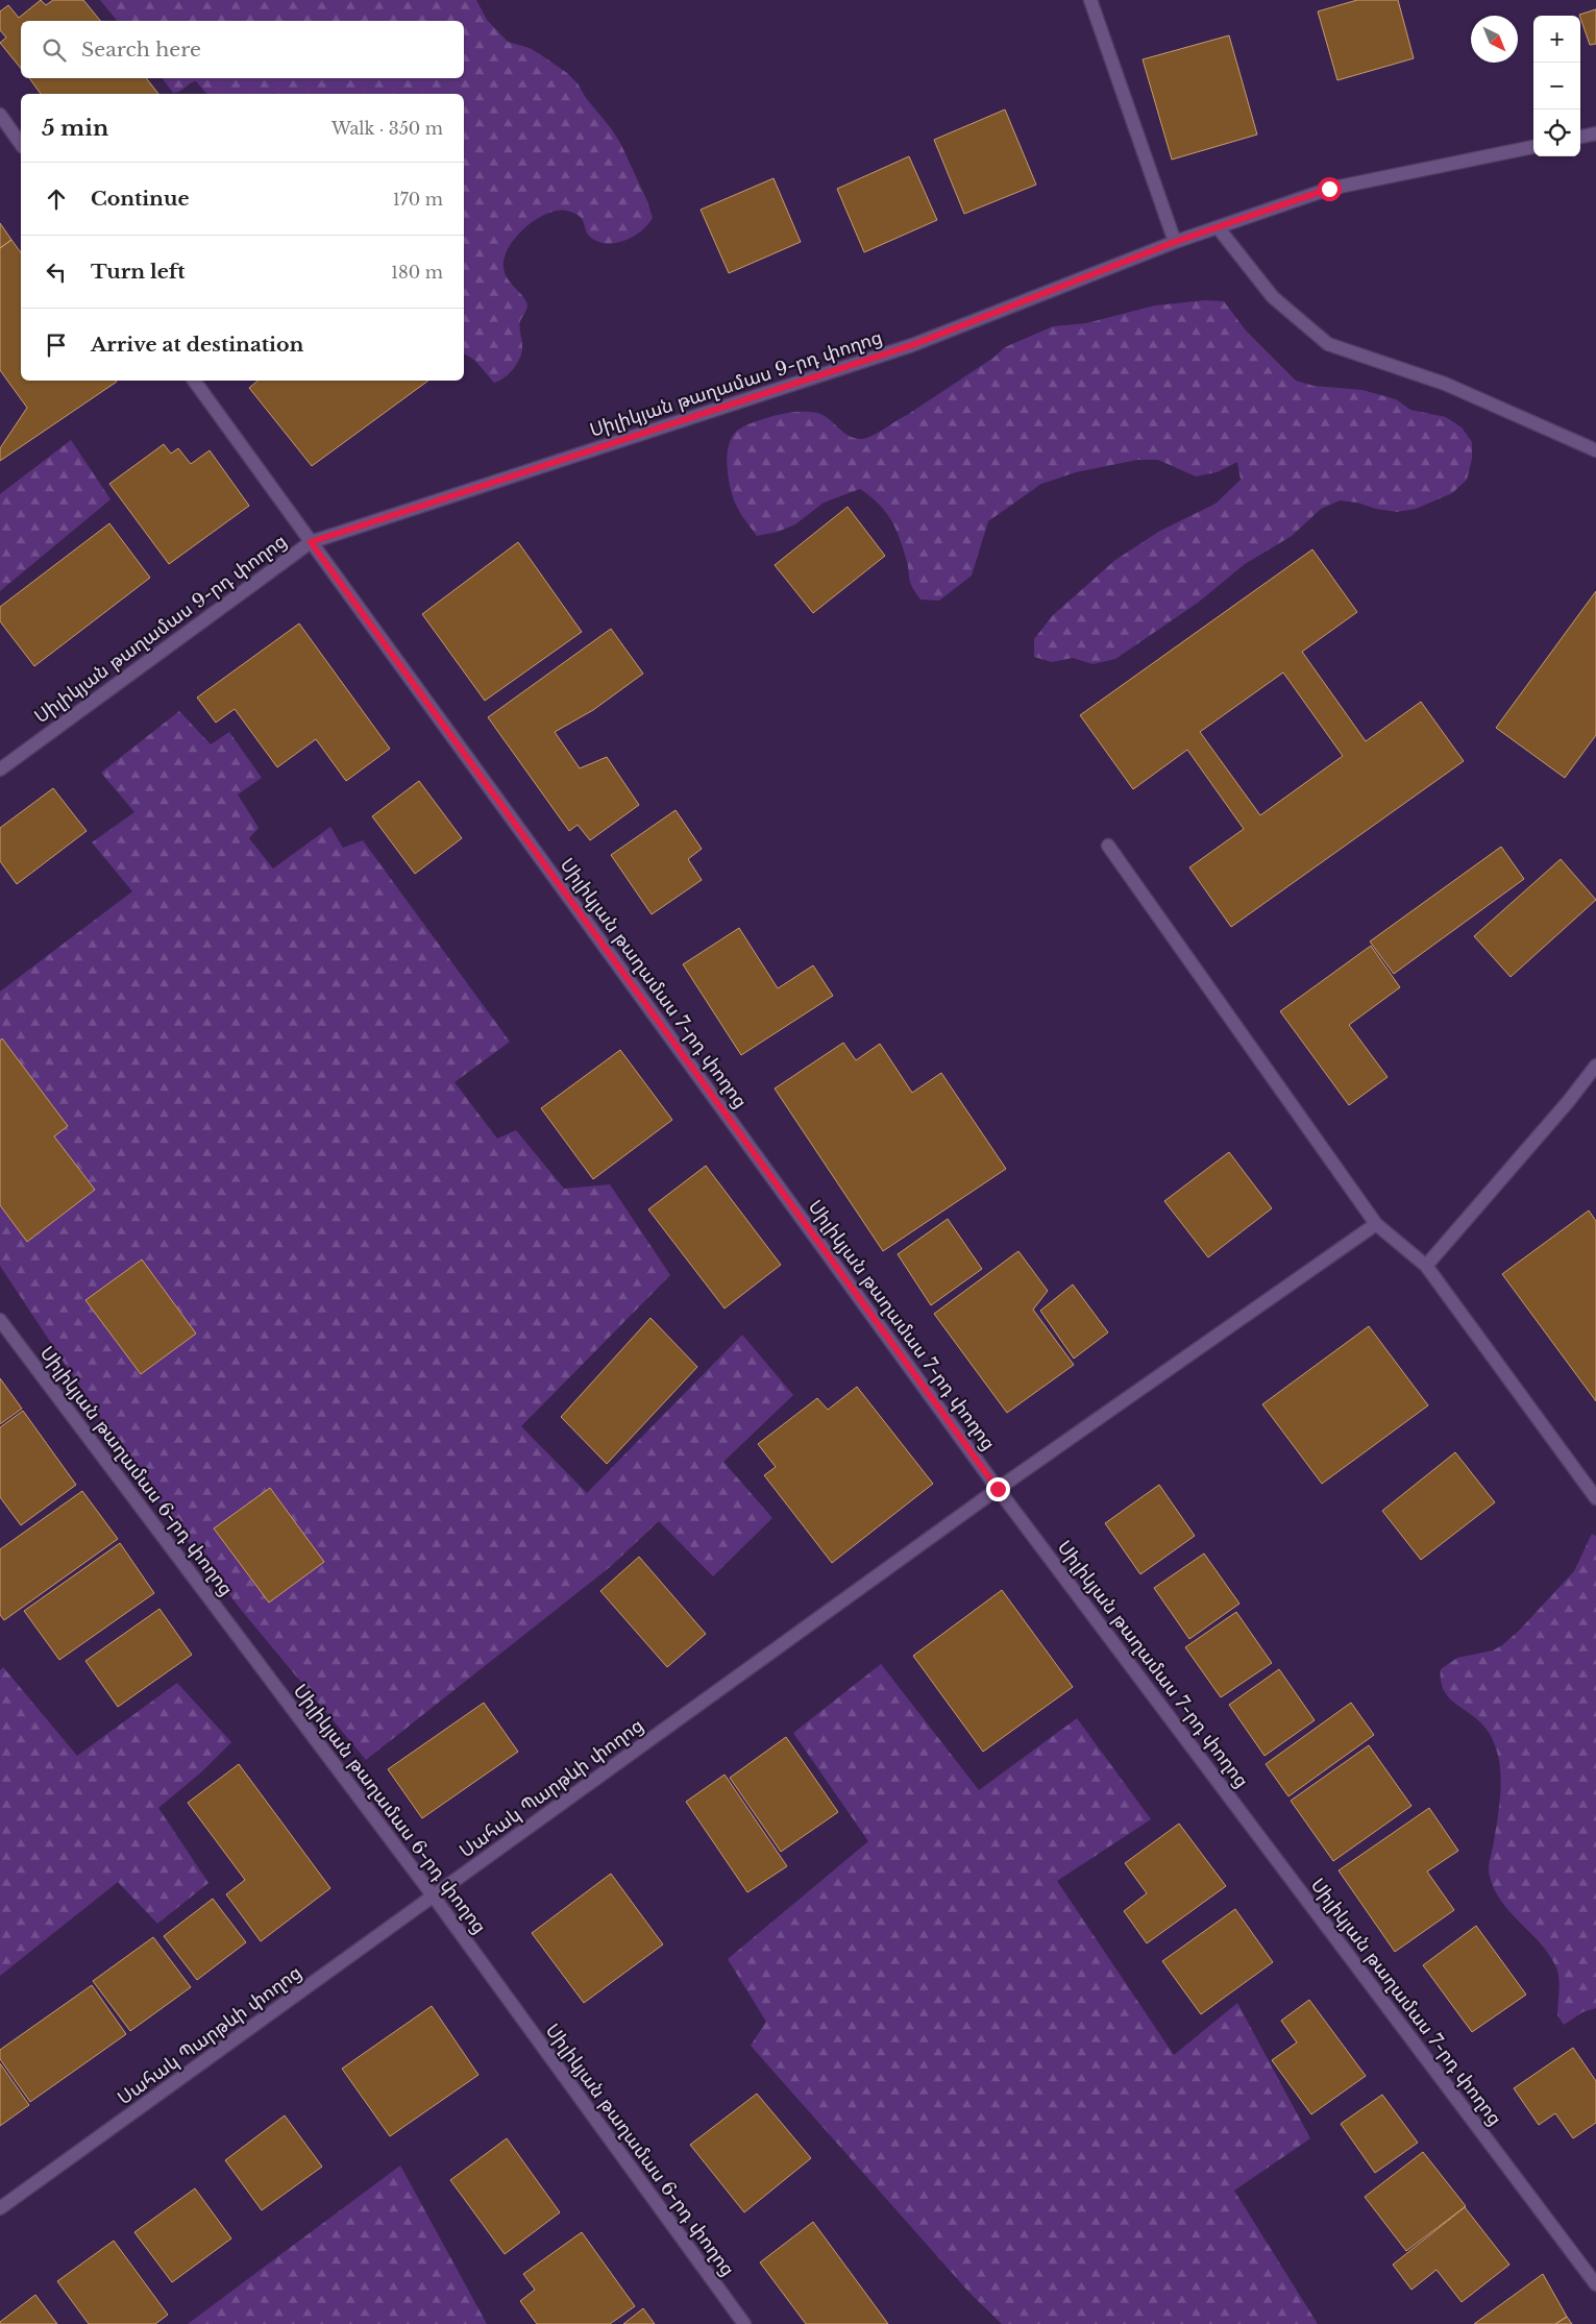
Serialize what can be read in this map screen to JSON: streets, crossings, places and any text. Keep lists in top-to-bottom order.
{
  "streets": {
    "street": [
      "Սիլիկյան թաղամաս 9-րդ փողոց",
      "Սիլիկյան թաղամաս 7-րդ փողոց",
      "Սիլիկյան թաղամաս 6-րդ փողոց",
      "Սահակ Պարթևի փողոց"
    ]
  },
  "crossings": [
    ["Սիլիկյան թաղամաս 9-րդ փողոց", "Սիլիկյան թաղամաս 7-րդ փողոց"],
    ["Սիլիկյան թաղամաս 7-րդ փողոց", "Սահակ Պարթևի փողոց"],
    ["Սիլիկյան թաղամաս 6-րդ փողոց", "Սահակ Պարթևի փողոց"]
  ],
  "north": "bottom right",
  "page": {
    "map_buttons": ["+", "−"],
    "search": "Search here",
    "heading": ["5 min", "Walk · 350 m"],
    "list": [
      ["Continue", "170 m"],
      ["Turn left", "180 m"],
      "Arrive at destination"
    ]
  }
}
